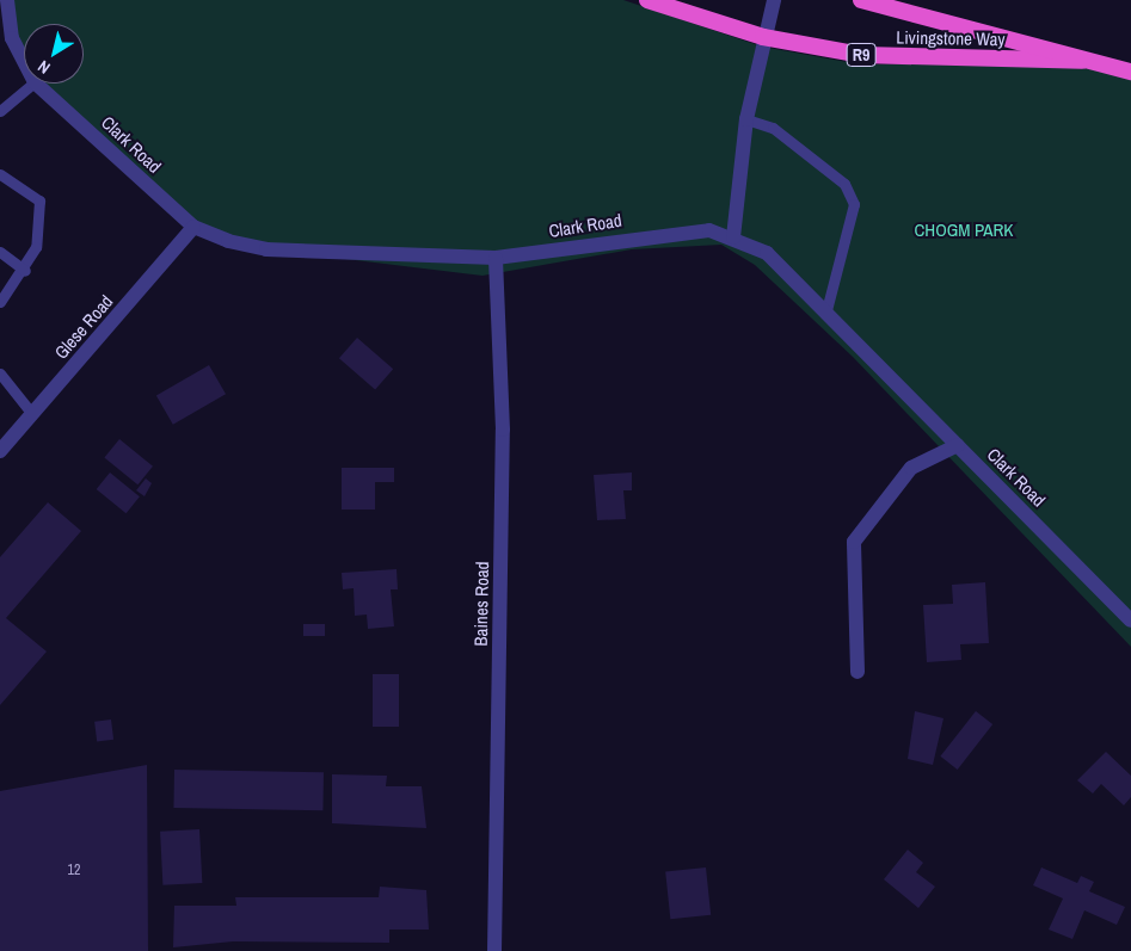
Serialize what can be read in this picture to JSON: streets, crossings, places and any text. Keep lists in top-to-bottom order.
{
  "streets": {
    "highway": ["Livingstone Way", "R9"],
    "street": ["Clark Road", "Glese Road", "Baines Road"]
  },
  "crossings": [
    ["Clark Road", "Glese Road"],
    ["Clark Road", "Baines Road"]
  ],
  "parks": ["CHOGM PARK"],
  "house_numbers": ["12"],
  "north": "bottom left"
}
